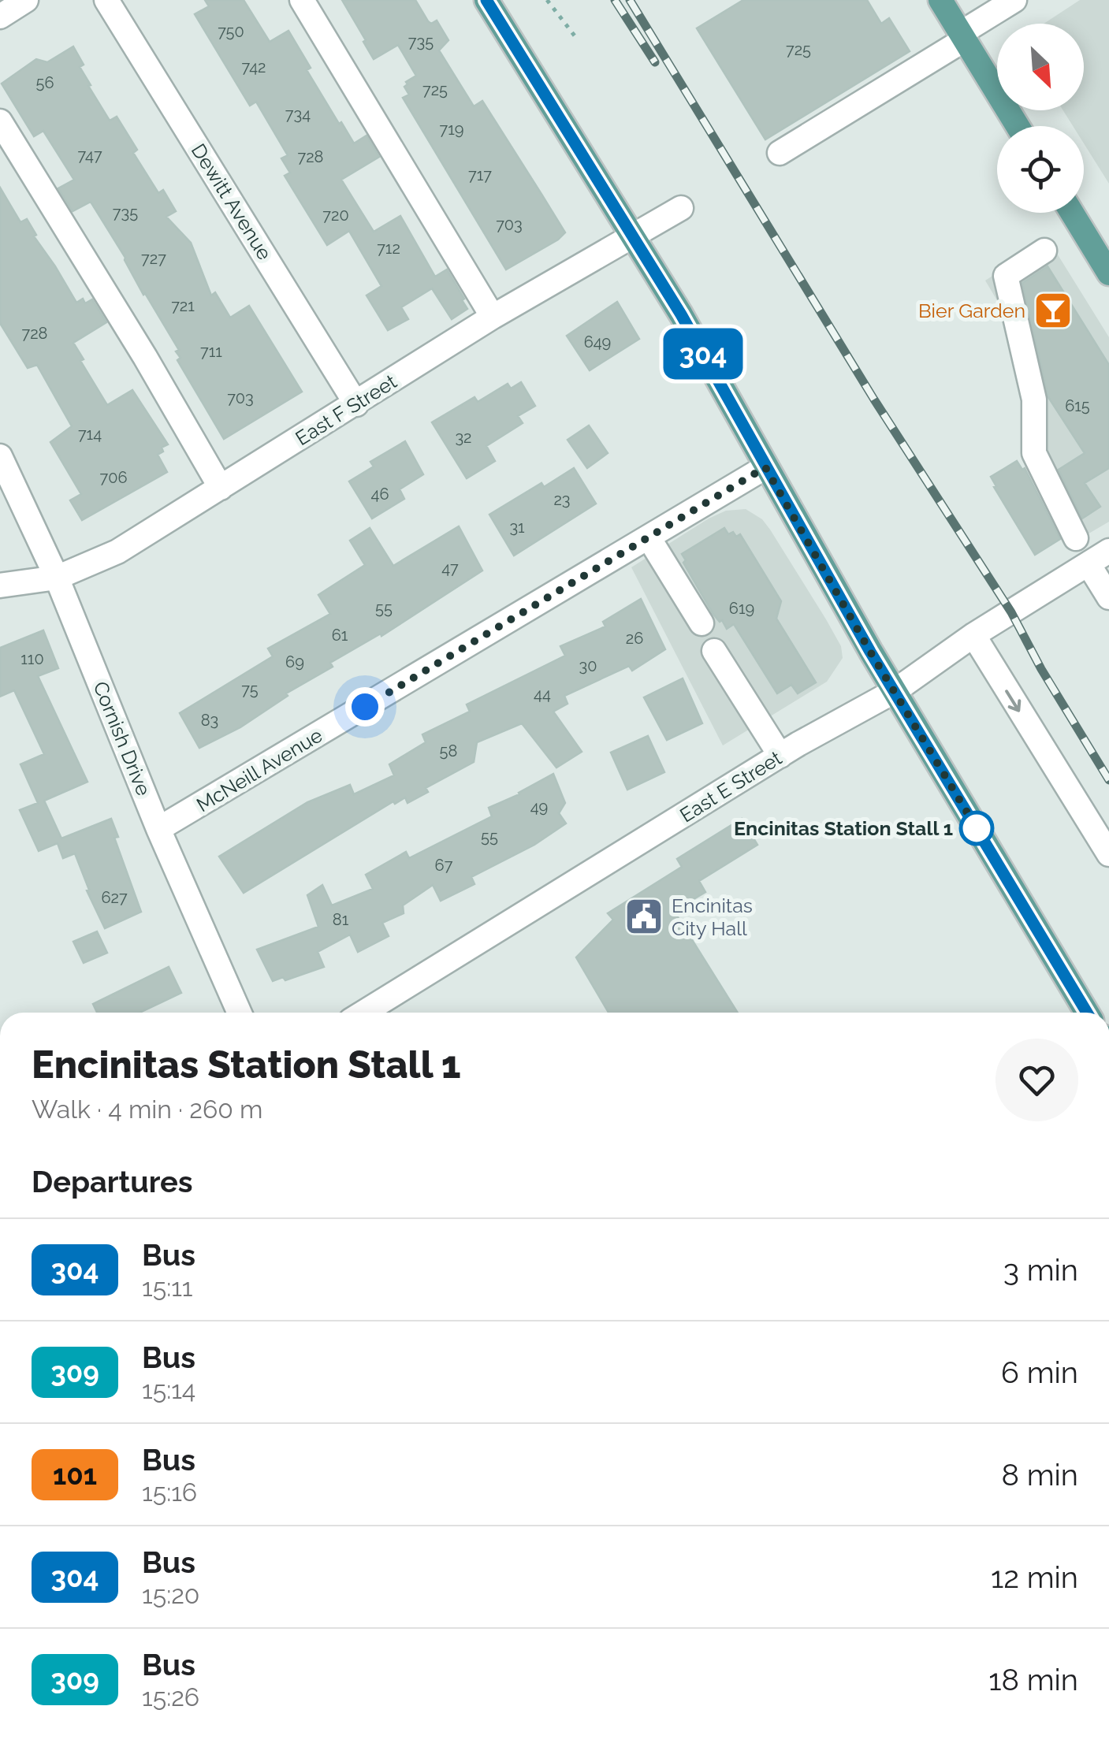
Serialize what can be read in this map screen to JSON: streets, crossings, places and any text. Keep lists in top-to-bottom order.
{
  "streets": {
    "street": [
      "Dewitt Avenue",
      "East F Street",
      "Cornish Drive",
      "McNeill Avenue",
      "East E Street"
    ]
  },
  "crossings": [
    ["Dewitt Avenue", "East F Street"],
    ["East F Street", "Cornish Drive"],
    ["Cornish Drive", "McNeill Avenue"]
  ],
  "places": {
    "bar": ["Bier Garden"],
    "other": ["Encinitas Station Stall 1"],
    "public building": ["Encinitas City Hall"]
  },
  "lines": ["bus line 304"],
  "house_numbers": [
    "750",
    "735",
    "725",
    "742",
    "56",
    "725",
    "734",
    "719",
    "747",
    "728",
    "717",
    "735",
    "720",
    "703",
    "712",
    "727",
    "721",
    "728",
    "649",
    "711",
    "703",
    "615",
    "714",
    "32",
    "706",
    "46",
    "23",
    "31",
    "47",
    "55",
    "619",
    "61",
    "26",
    "110",
    "69",
    "30",
    "75",
    "44",
    "83",
    "58",
    "49",
    "55",
    "67",
    "627",
    "81"
  ],
  "north": "bottom right",
  "page": {
    "on_map": "304",
    "heading": [
      ["Encinitas Station Stall 1", "Walk · 4 min · 260 m"],
      "Departures"
    ],
    "list": [
      {
        "mark": "304",
        "name": "Bus",
        "note": "15:11",
        "value": "3 min"
      },
      {
        "mark": "309",
        "name": "Bus",
        "note": "15:14",
        "value": "6 min"
      },
      {
        "mark": "101",
        "name": "Bus",
        "note": "15:16",
        "value": "8 min"
      },
      {
        "mark": "304",
        "name": "Bus",
        "note": "15:20",
        "value": "12 min"
      },
      {
        "mark": "309",
        "name": "Bus",
        "note": "15:26",
        "value": "18 min"
      }
    ]
  }
}
